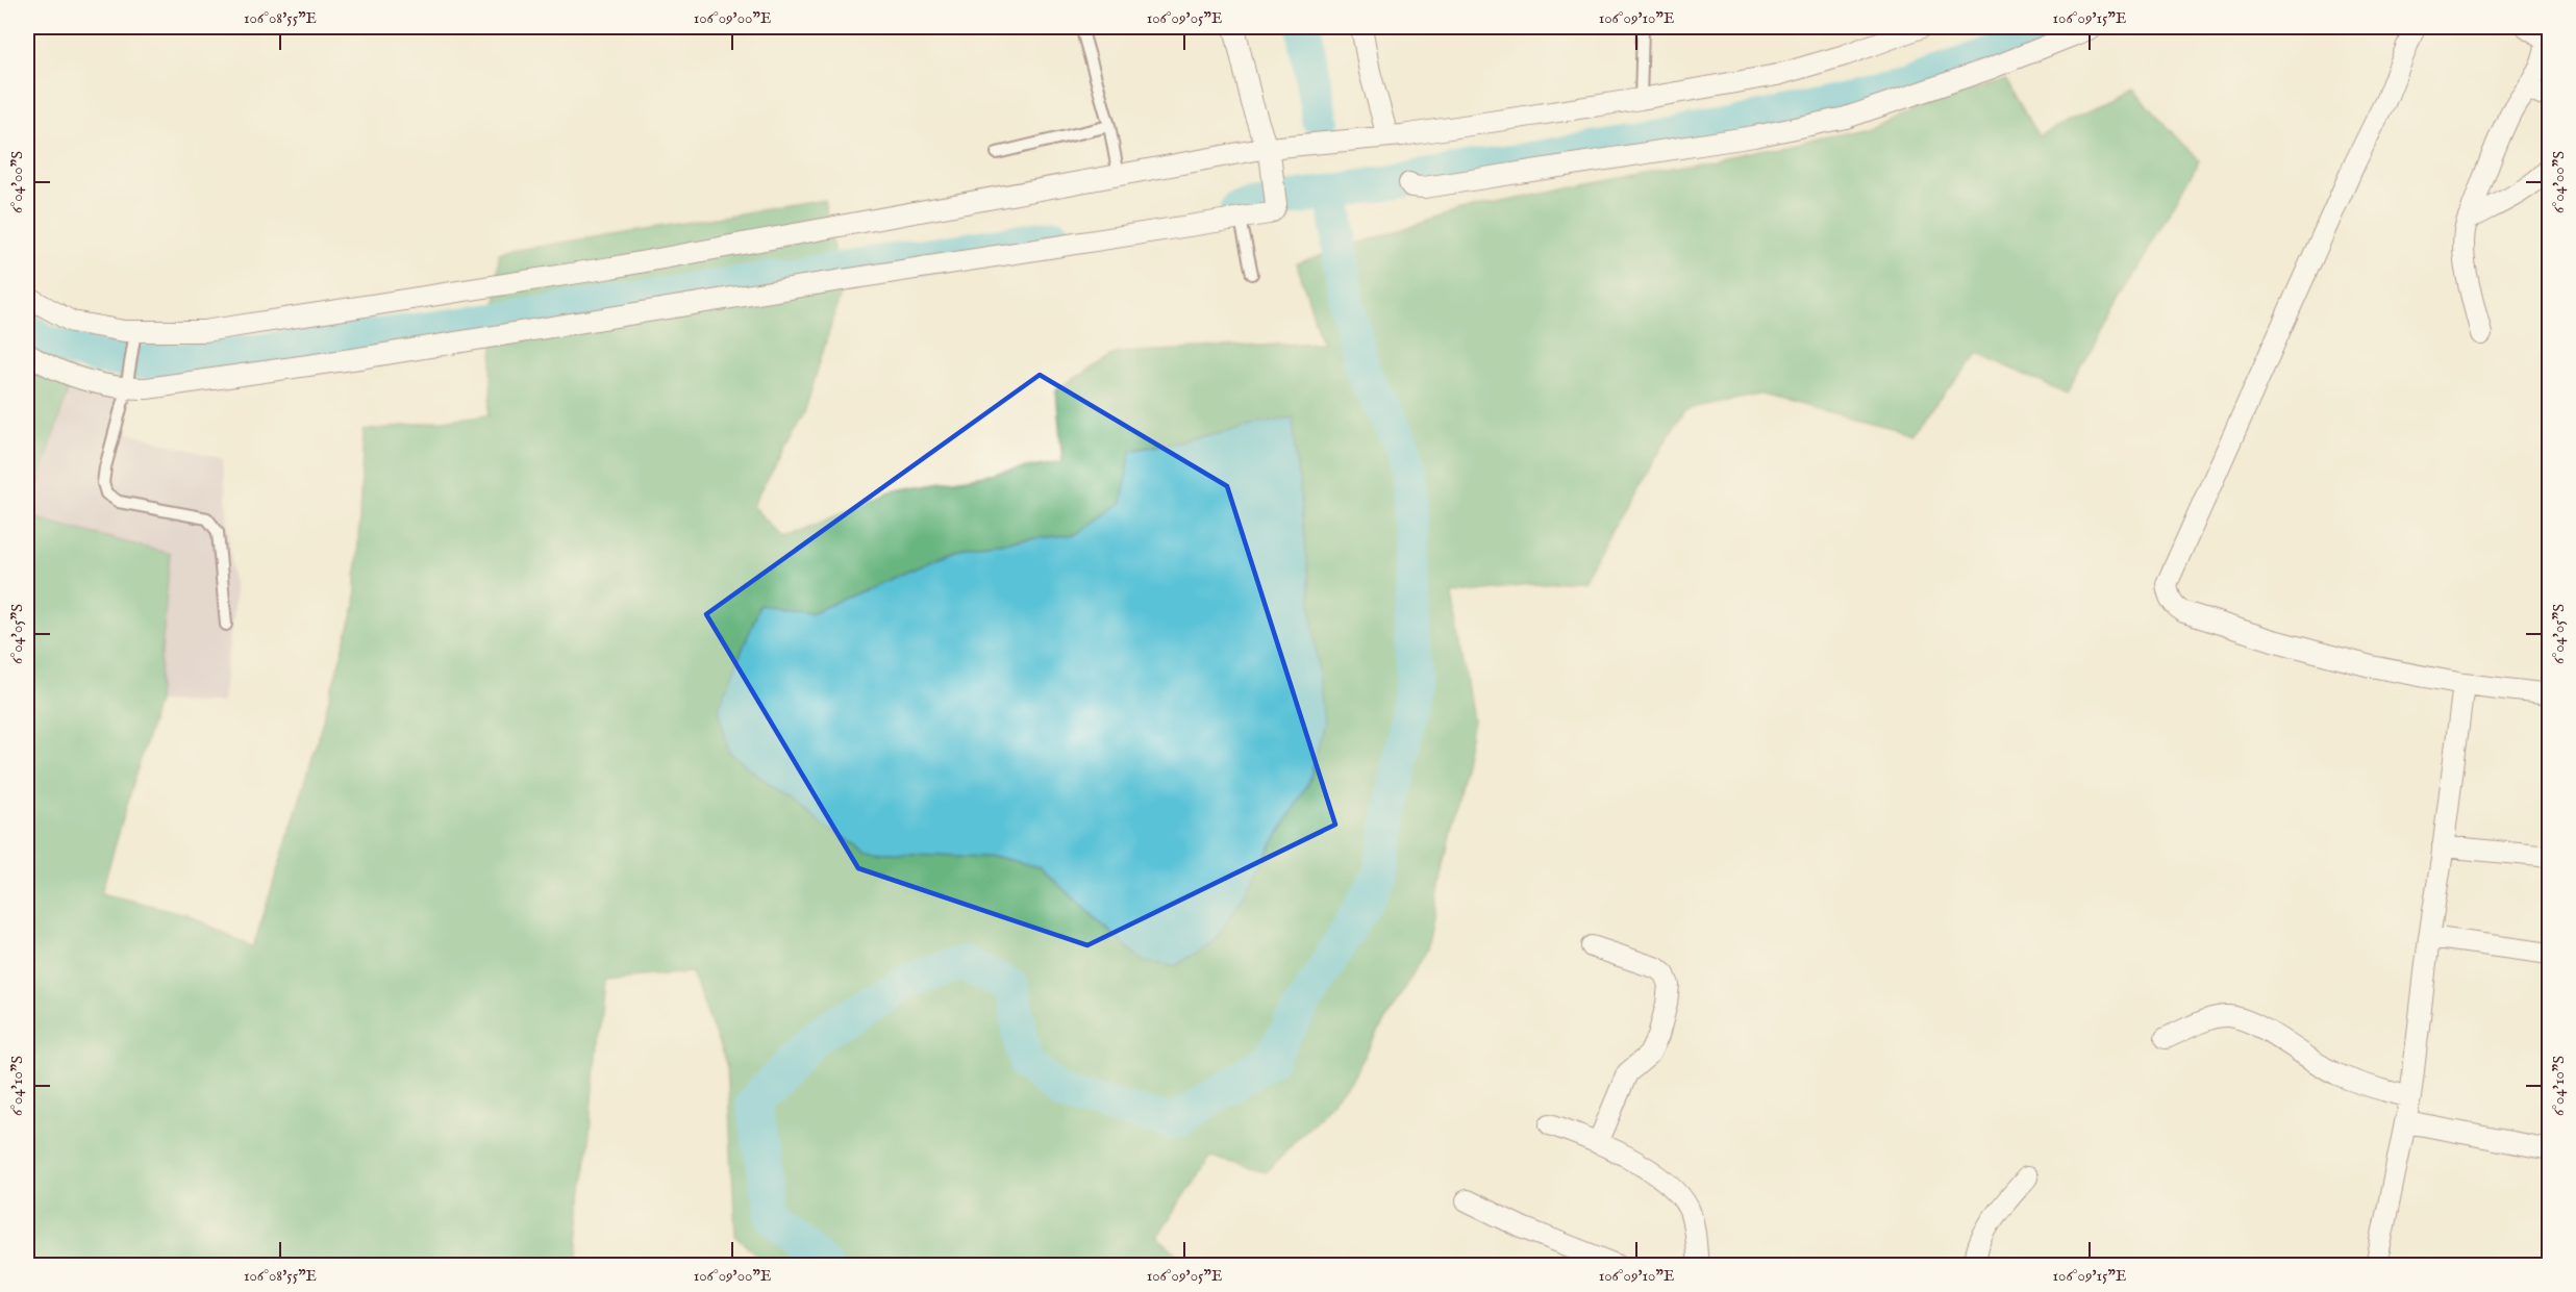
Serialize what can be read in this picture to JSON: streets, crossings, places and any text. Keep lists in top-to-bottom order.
{
  "coordinates": [
    "106°08'55\"E",
    "106°09'00\"E",
    "106°09'05\"E",
    "106°09'10\"E",
    "106°09'15\"E",
    "6°04'00\"S",
    "6°04'05\"S",
    "6°04'10\"S"
  ]
}
